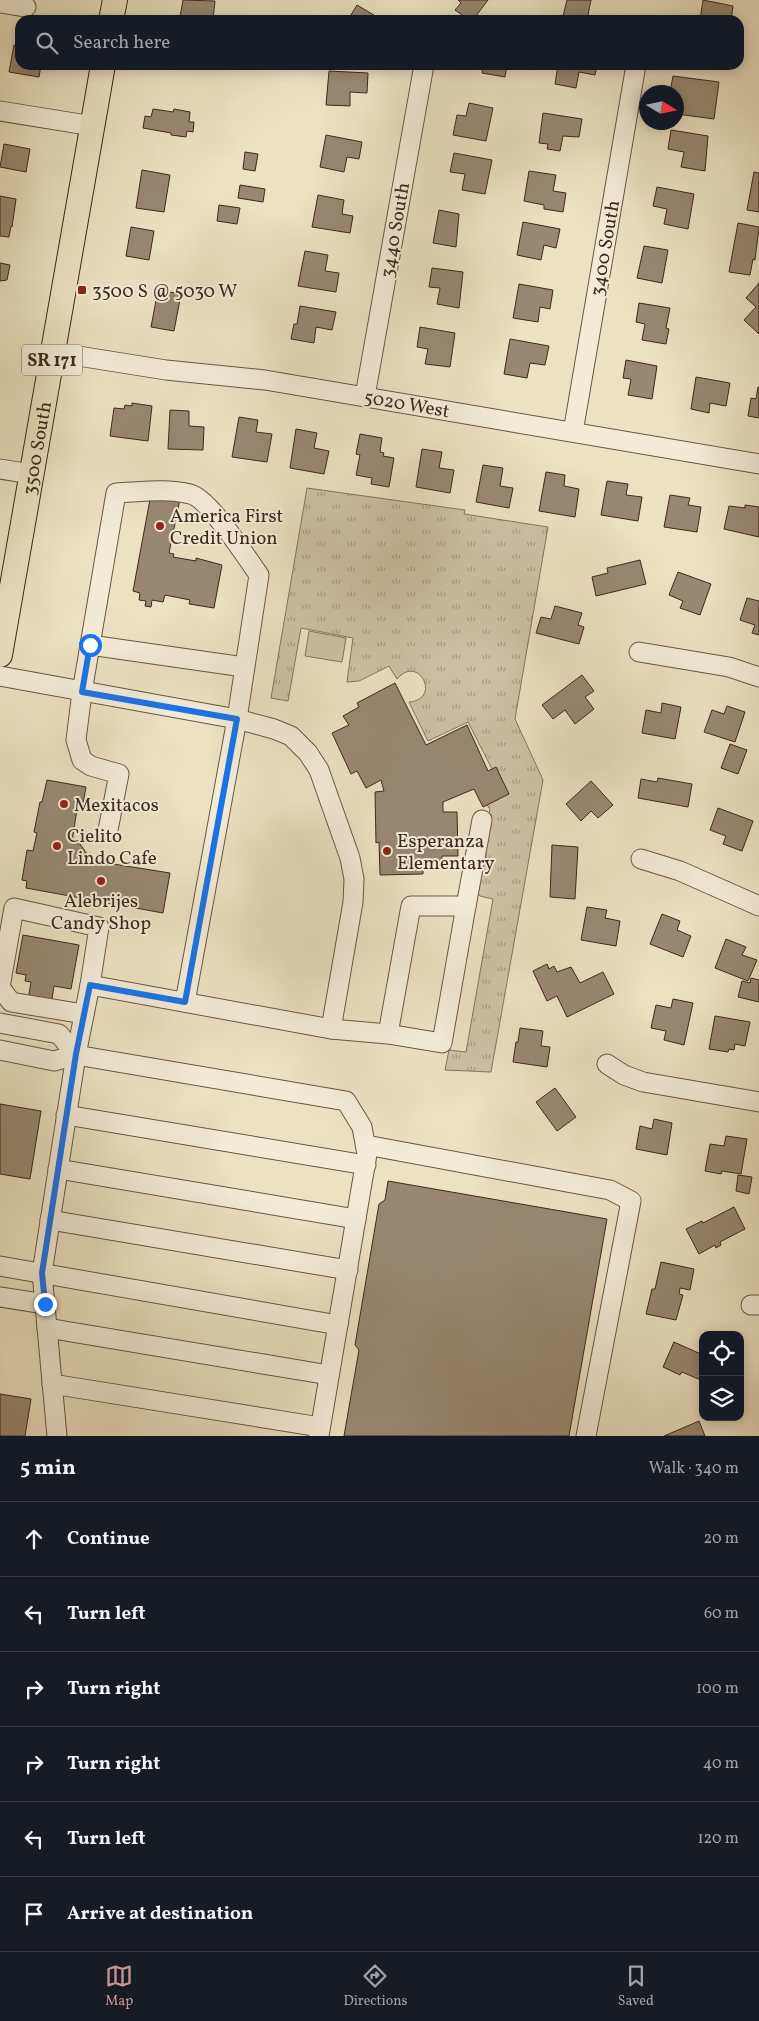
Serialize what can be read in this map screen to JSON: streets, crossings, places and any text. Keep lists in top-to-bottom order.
{
  "streets": {
    "main road": ["SR 171", "3500 South"],
    "street": ["3440 South", "3400 South", "5020 West"]
  },
  "crossings": [
    ["3440 South", "5020 West"],
    ["3400 South", "5020 West"],
    ["5020 West", "3500 South"]
  ],
  "places": {
    "transit": ["3500 S @ 5030 W"],
    "other": [
      "America First Credit Union",
      "Mexitacos",
      "Cielito Lindo Cafe",
      "Esperanza Elementary",
      "Alebrijes Candy Shop"
    ]
  },
  "north": "right",
  "page": {
    "search": "Search here",
    "heading": ["5 min", "Walk · 340 m"],
    "list": [
      ["Continue", "20 m"],
      ["Turn left", "60 m"],
      ["Turn right", "100 m"],
      ["Turn right", "40 m"],
      ["Turn left", "120 m"],
      "Arrive at destination"
    ],
    "nav": ["Map", "Directions", "Saved"]
  }
}
